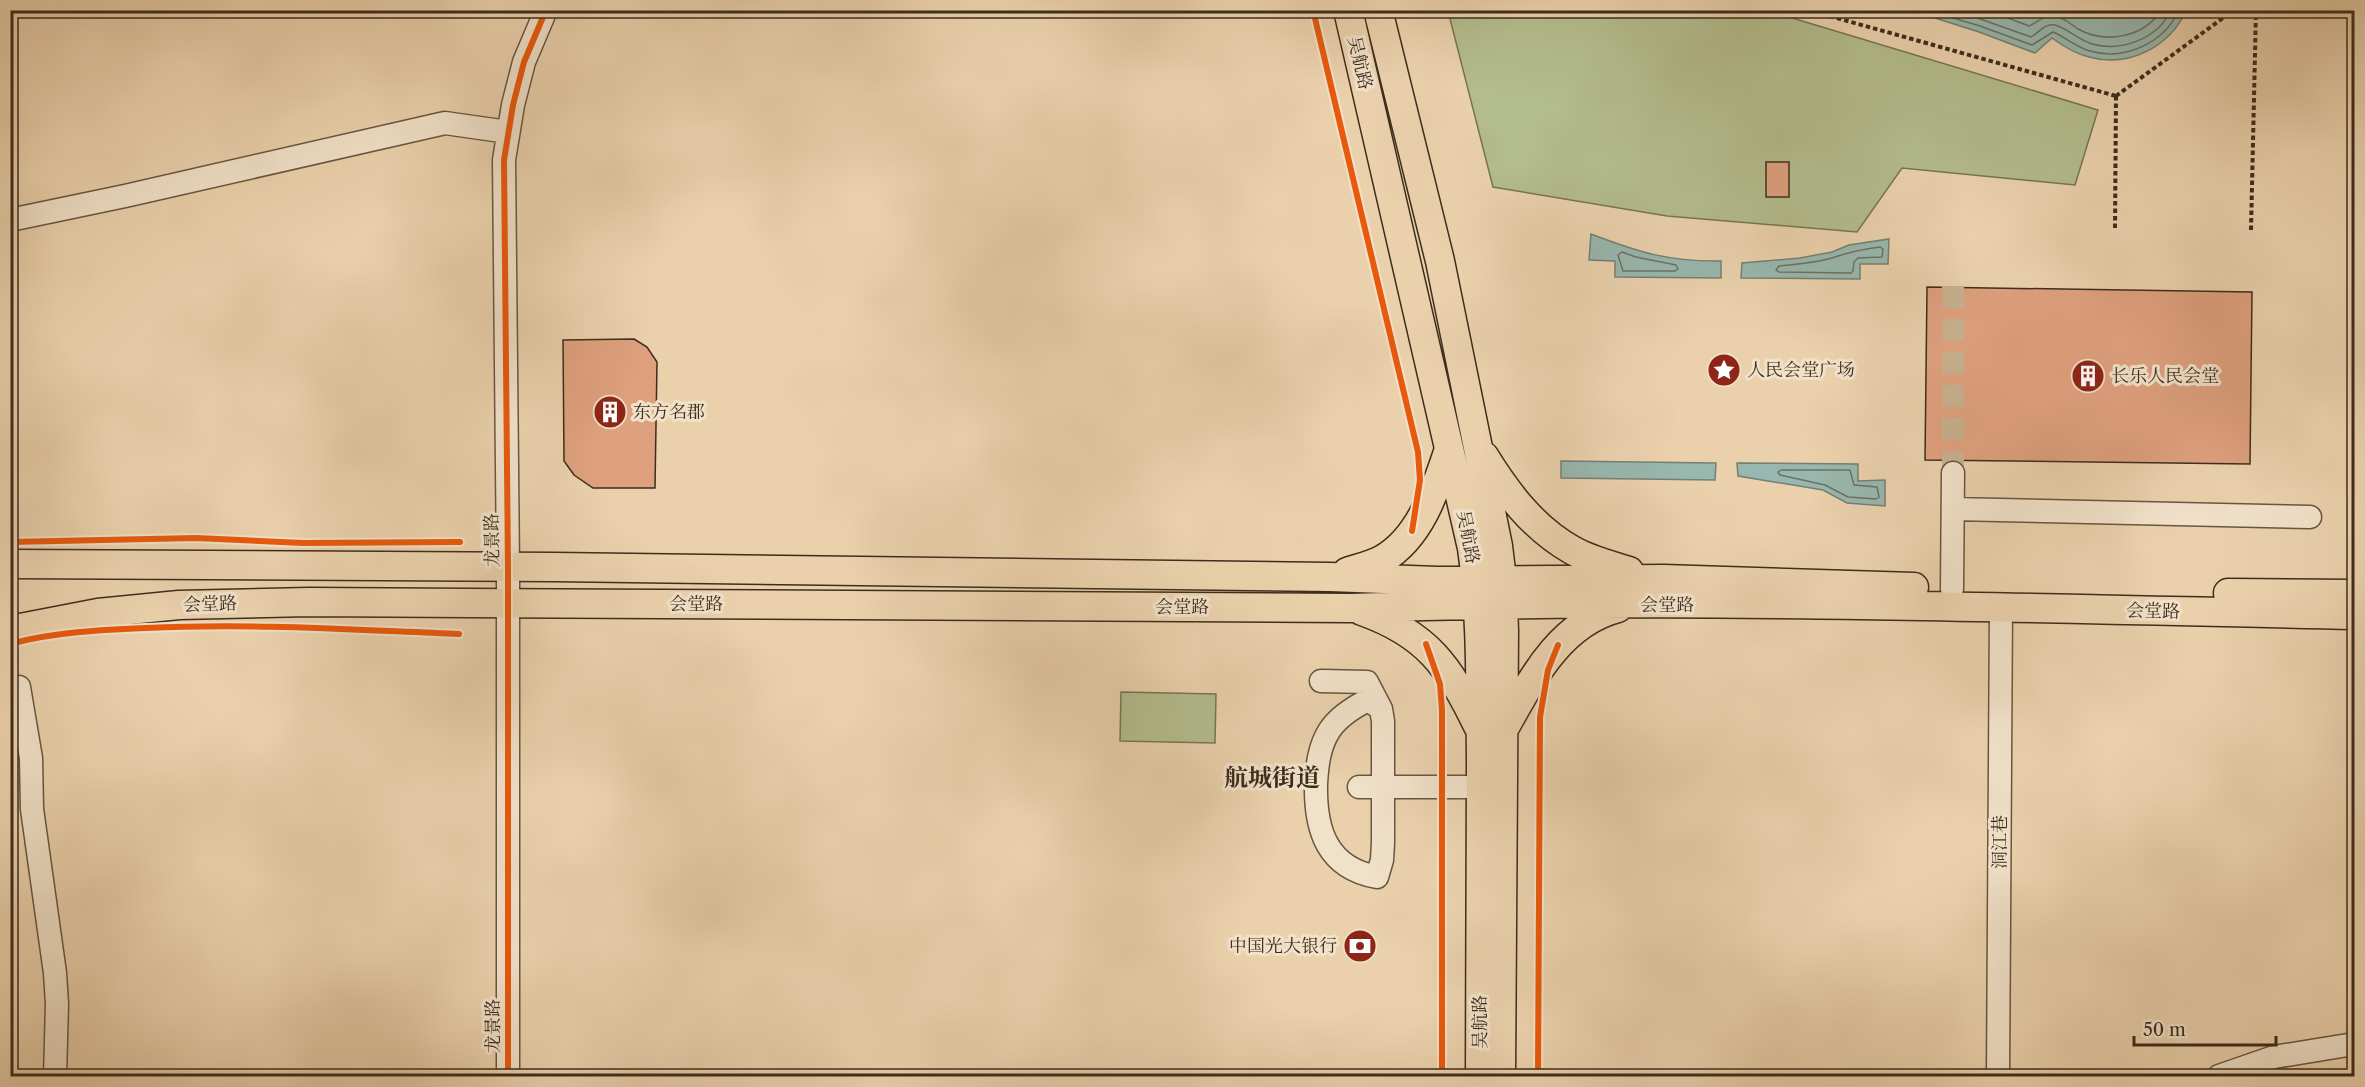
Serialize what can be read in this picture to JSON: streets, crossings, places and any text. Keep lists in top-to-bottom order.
{
  "streets": {
    "main road": ["吴航路", "会堂路"],
    "street": ["龙景路", "洞江巷"]
  },
  "crossings": [
    ["吴航路", "会堂路"],
    ["龙景路", "会堂路"],
    ["会堂路", "洞江巷"]
  ],
  "districts": ["航城街道"],
  "places": {
    "place": ["人民会堂广场"],
    "building": ["长乐人民会堂", "东方名郡"],
    "bank": ["中国光大银行"]
  },
  "scale_bar": "50 m"
}
